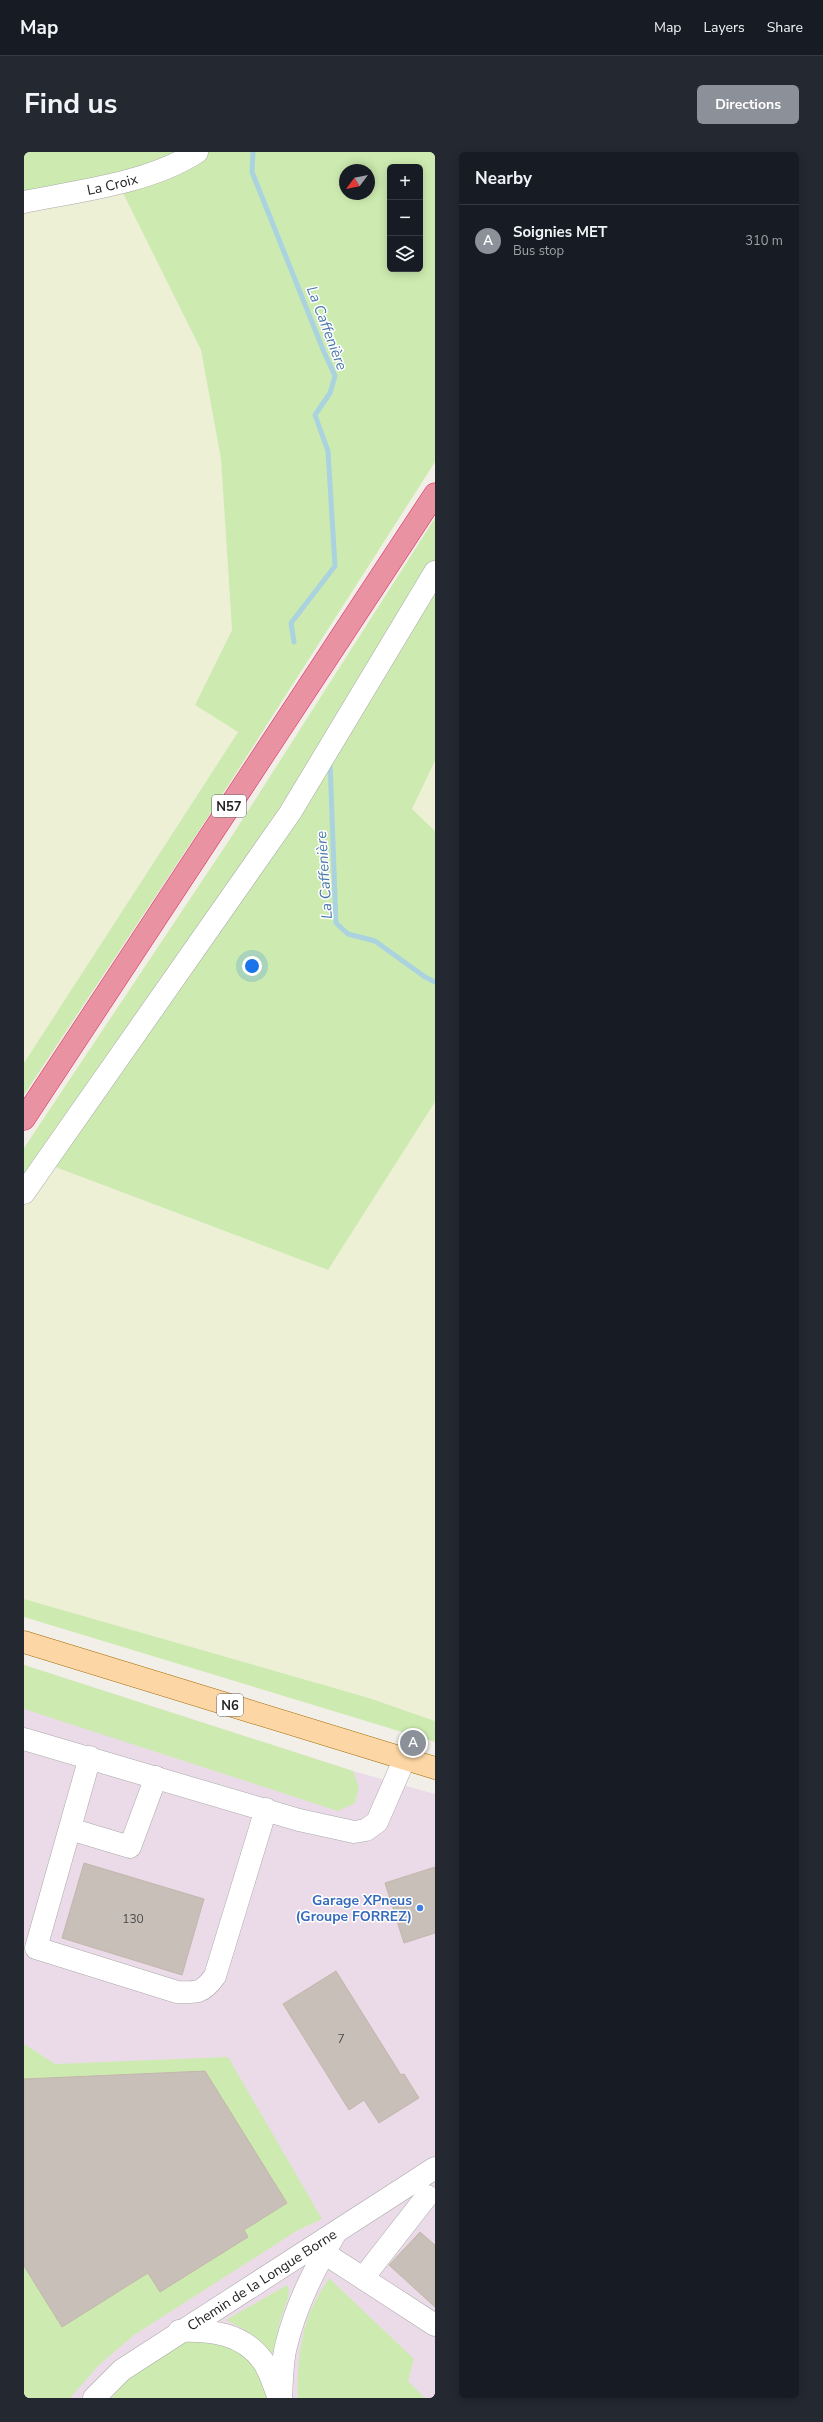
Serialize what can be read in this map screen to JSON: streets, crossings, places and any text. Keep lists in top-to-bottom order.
{
  "streets": {
    "highway": ["N57"],
    "main road": ["N6"],
    "street": ["La Croix", "Chemin de la Longue Borne"]
  },
  "water": ["La Caffenière"],
  "places": ["Garage XPneus (Groupe FORREZ)"],
  "house_numbers": ["130", "7"],
  "north": "bottom left",
  "page": {
    "header": "Map",
    "nav": ["Map", "Layers", "Share"],
    "title": "Find us",
    "buttons": "Directions",
    "heading": "Nearby",
    "map_buttons": ["+", "−"],
    "list": [
      {
        "mark": "A",
        "name": "Soignies MET",
        "note": "Bus stop",
        "value": "310 m"
      }
    ],
    "pins": "A"
  }
}
